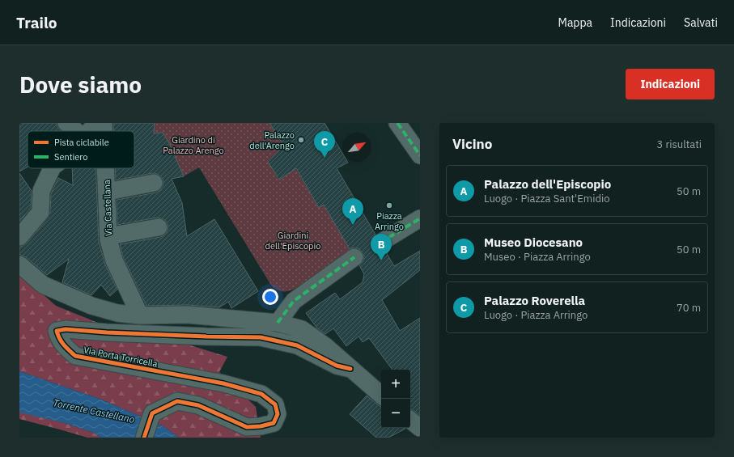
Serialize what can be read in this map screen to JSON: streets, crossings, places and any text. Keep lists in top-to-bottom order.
{
  "streets": {
    "street": ["Via Castellana", "Via Porta Torricella"]
  },
  "water": ["Torrente Castellano"],
  "parks": ["Giardino di Palazzo Arengo", "Giardini dell'Episcopio"],
  "places": ["Palazzo dell'Arengo", "Piazza Arringo"],
  "legend": ["Pista ciclabile", "Sentiero"],
  "north": "top right",
  "page": {
    "header": "Trailo",
    "nav": ["Mappa", "Indicazioni", "Salvati"],
    "buttons": "Indicazioni",
    "title": "Dove siamo",
    "heading": ["Vicino", "3 risultati"],
    "pins": ["C", "A", "B"],
    "list": [
      {
        "mark": "A",
        "name": "Palazzo dell'Episcopio",
        "note": "Luogo · Piazza Sant'Emidio",
        "value": "50 m"
      },
      {
        "mark": "B",
        "name": "Museo Diocesano",
        "note": "Museo · Piazza Arringo",
        "value": "50 m"
      },
      {
        "mark": "C",
        "name": "Palazzo Roverella",
        "note": "Luogo · Piazza Arringo",
        "value": "70 m"
      }
    ],
    "map_buttons": ["+", "−"]
  }
}
